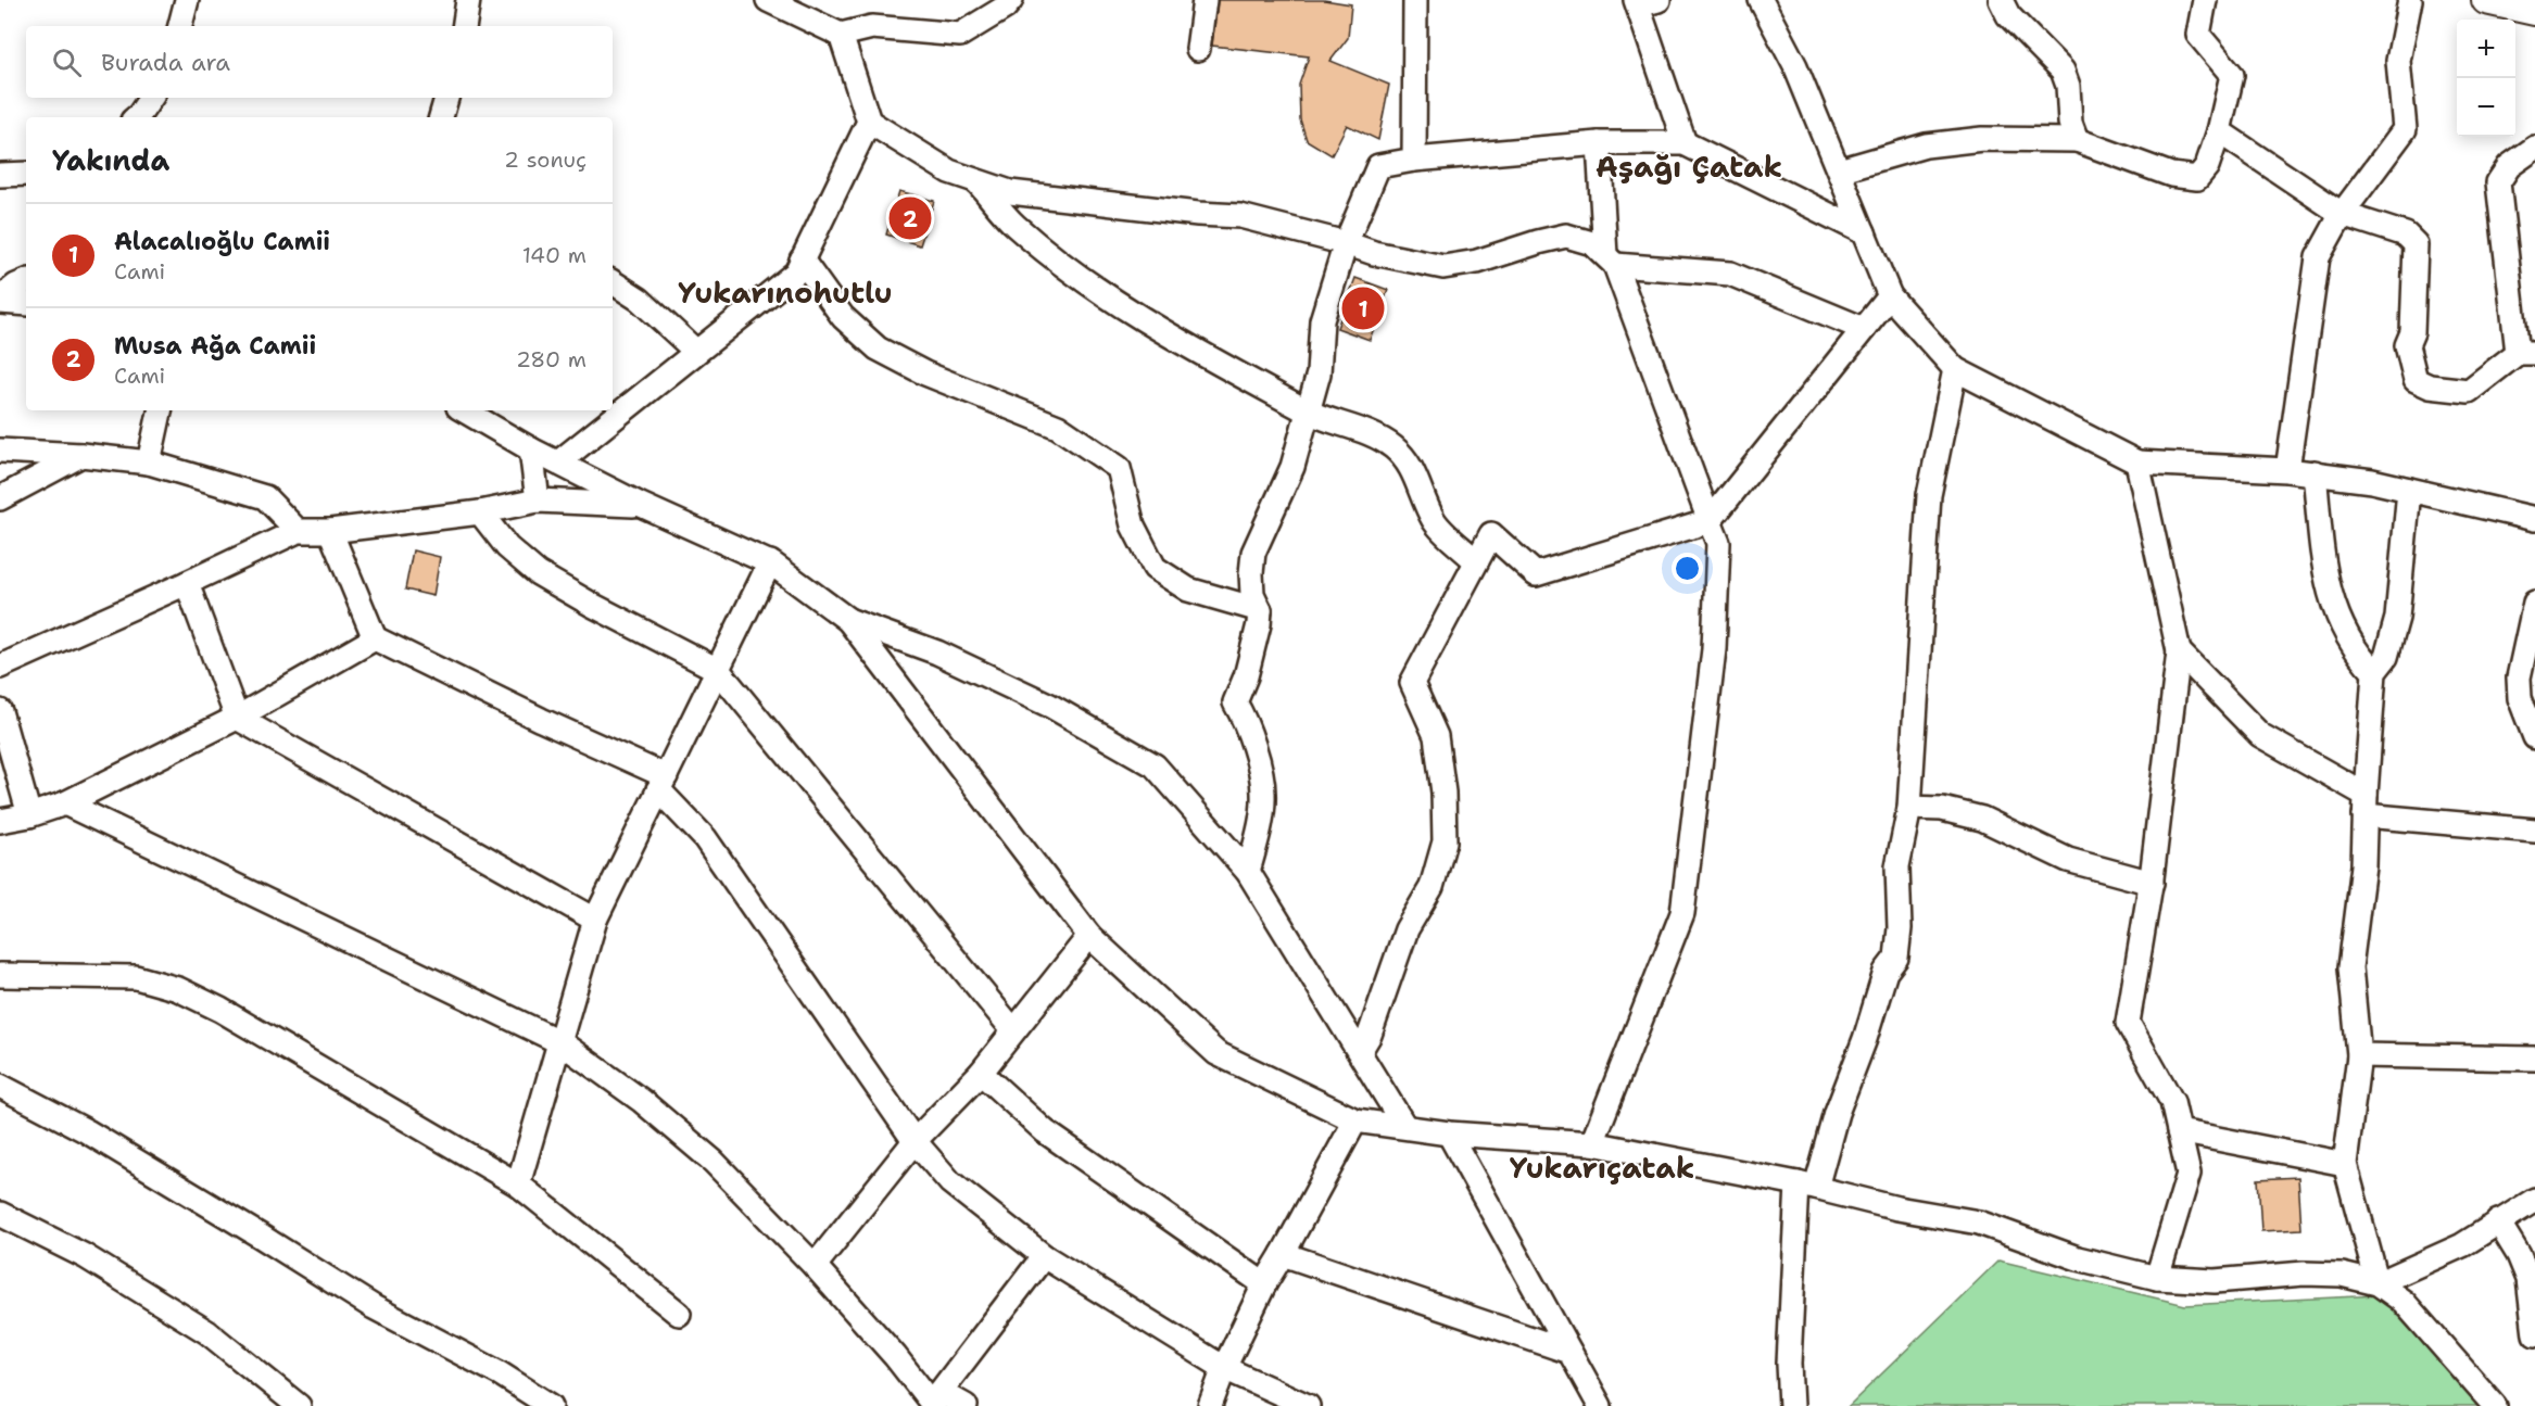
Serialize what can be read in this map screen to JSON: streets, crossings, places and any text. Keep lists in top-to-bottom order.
{
  "districts": ["Aşağı Çatak", "Yukarınohutlu", "Yukarıçatak"],
  "page": {
    "map_buttons": ["+", "−"],
    "search": "Burada ara",
    "heading": ["Yakında", "2 sonuç"],
    "pins": ["2", "1"],
    "list": [
      {
        "mark": "1",
        "name": "Alacalıoğlu Camii",
        "note": "Cami",
        "value": "140 m"
      },
      {
        "mark": "2",
        "name": "Musa Ağa Camii",
        "note": "Cami",
        "value": "280 m"
      }
    ]
  }
}
